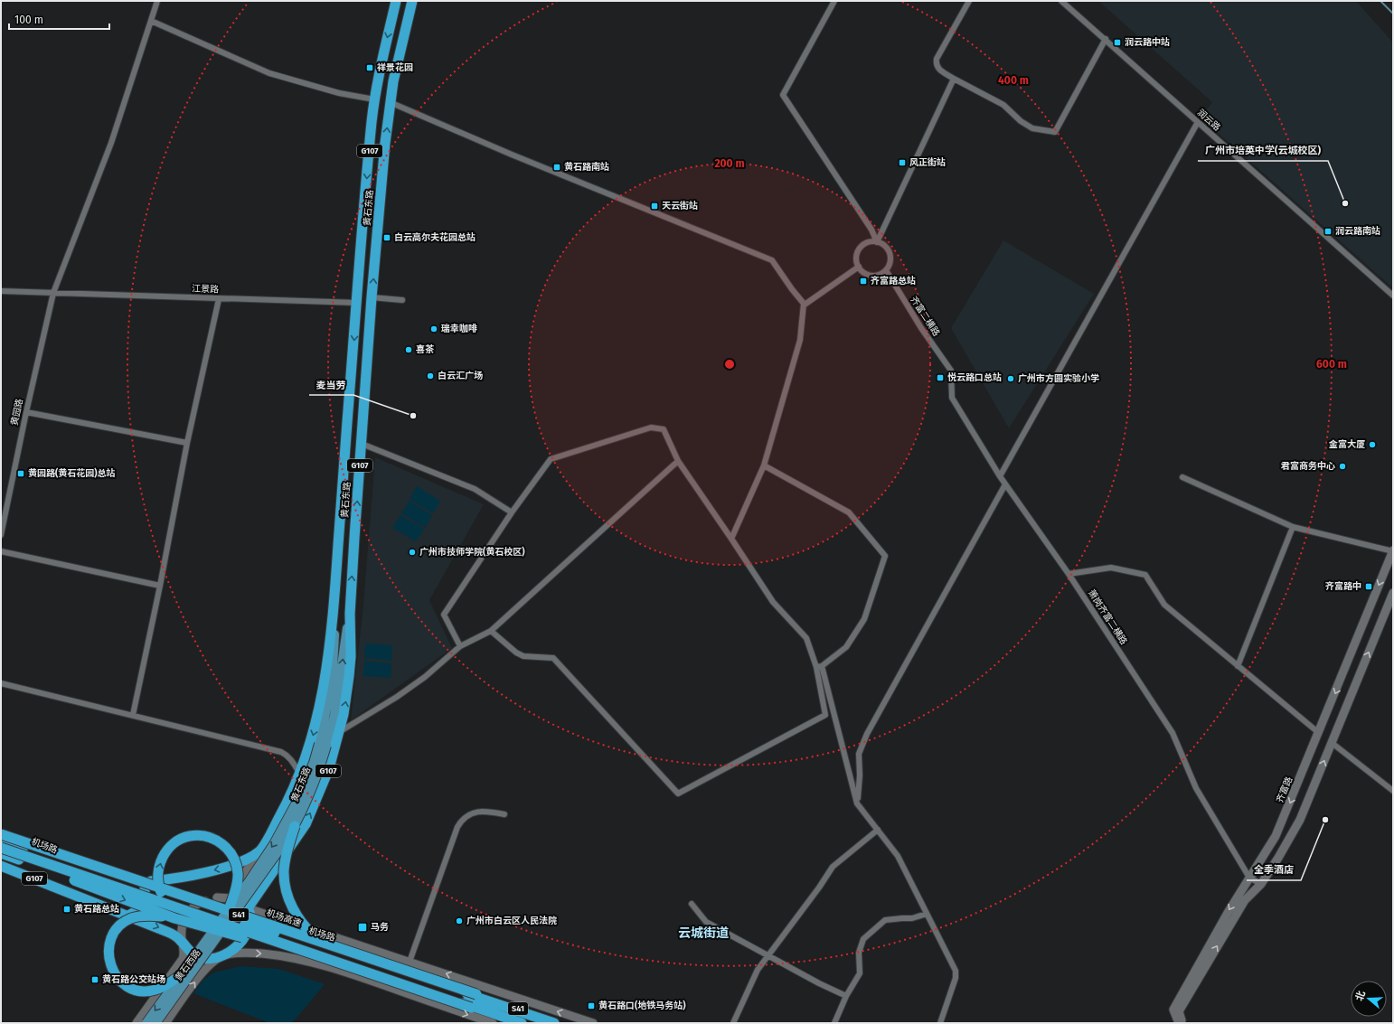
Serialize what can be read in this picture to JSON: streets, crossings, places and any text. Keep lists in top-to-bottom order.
{
  "streets": {
    "highway": [
      "G107",
      "黄石东路",
      "机场路",
      "S41",
      "机场高速"
    ],
    "main road": ["齐富路", "黄石西路"],
    "street": [
      "润云路",
      "江景路",
      "齐富二横路",
      "黄园路",
      "萧岗齐富二横路"
    ]
  },
  "crossings": [
    ["G107", "黄石东路"],
    ["G107", "机场路"],
    ["黄石东路", "江景路"],
    ["黄石东路", "黄石西路"],
    ["江景路", "黄园路"],
    ["齐富二横路", "萧岗齐富二横路"],
    ["萧岗齐富二横路", "齐富路"]
  ],
  "districts": ["云城街道"],
  "places": {
    "transit": [
      "润云路中站",
      "祥景花园",
      "风正街站",
      "黄石路南站",
      "天云街站",
      "润云路南站",
      "白云高尔夫花园总站",
      "齐富路总站",
      "悦云路口总站",
      "黄园路(黄石花园)总站",
      "齐富路中",
      "黄石路总站",
      "马务",
      "黄石路公交站场",
      "黄石路口(地铁马务站)"
    ],
    "other": [
      "广州市培英中学(云城校区)",
      "瑞幸咖啡",
      "喜茶",
      "白云汇广场",
      "广州市方圆实验小学",
      "麦当劳",
      "金富大厦",
      "君富商务中心",
      "广州市技师学院(黄石校区)",
      "全季酒店",
      "广州市白云区人民法院"
    ]
  },
  "scale_bar": "100 m",
  "north": "left",
  "rings": ["400 m", "200 m", "600 m"]
}
